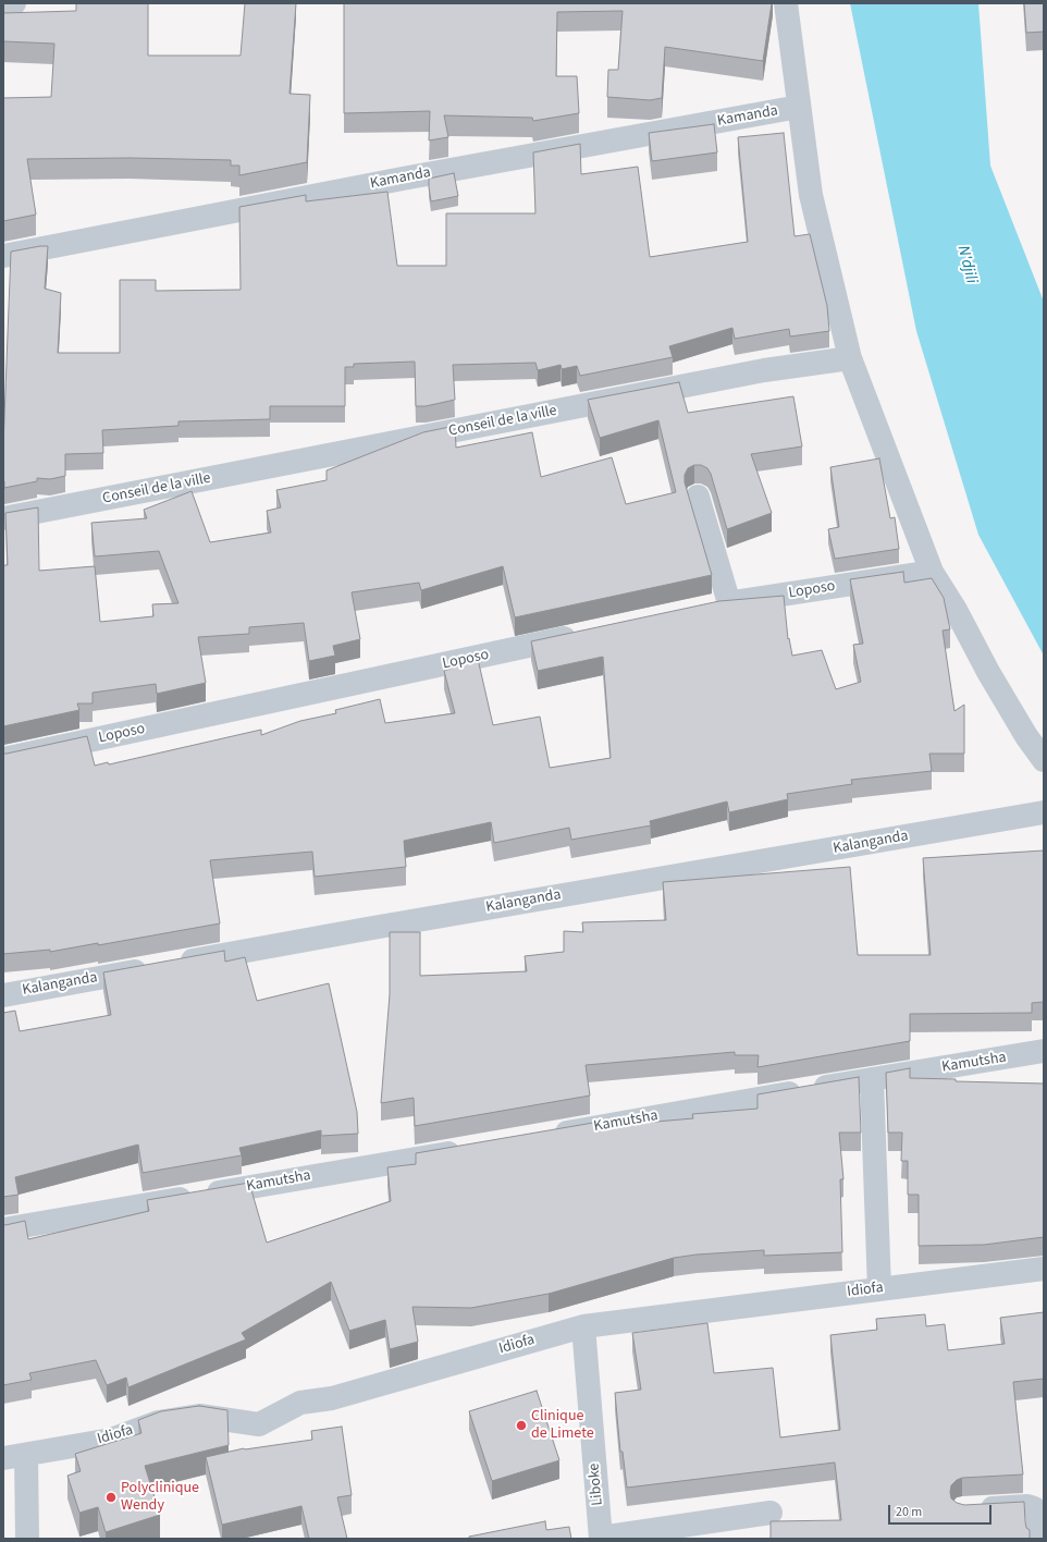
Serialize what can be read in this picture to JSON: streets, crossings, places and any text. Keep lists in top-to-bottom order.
{
  "streets": {
    "street": [
      "Kamanda",
      "Conseil de la ville",
      "Loposo",
      "Kalanganda",
      "Kamutsha",
      "Idiofa",
      "Liboke"
    ]
  },
  "crossings": [
    ["Idiofa", "Liboke"]
  ],
  "water": ["N'djili"],
  "places": ["Clinique de Limete", "Polyclinique Wendy"],
  "scale_bar": "20 m"
}
